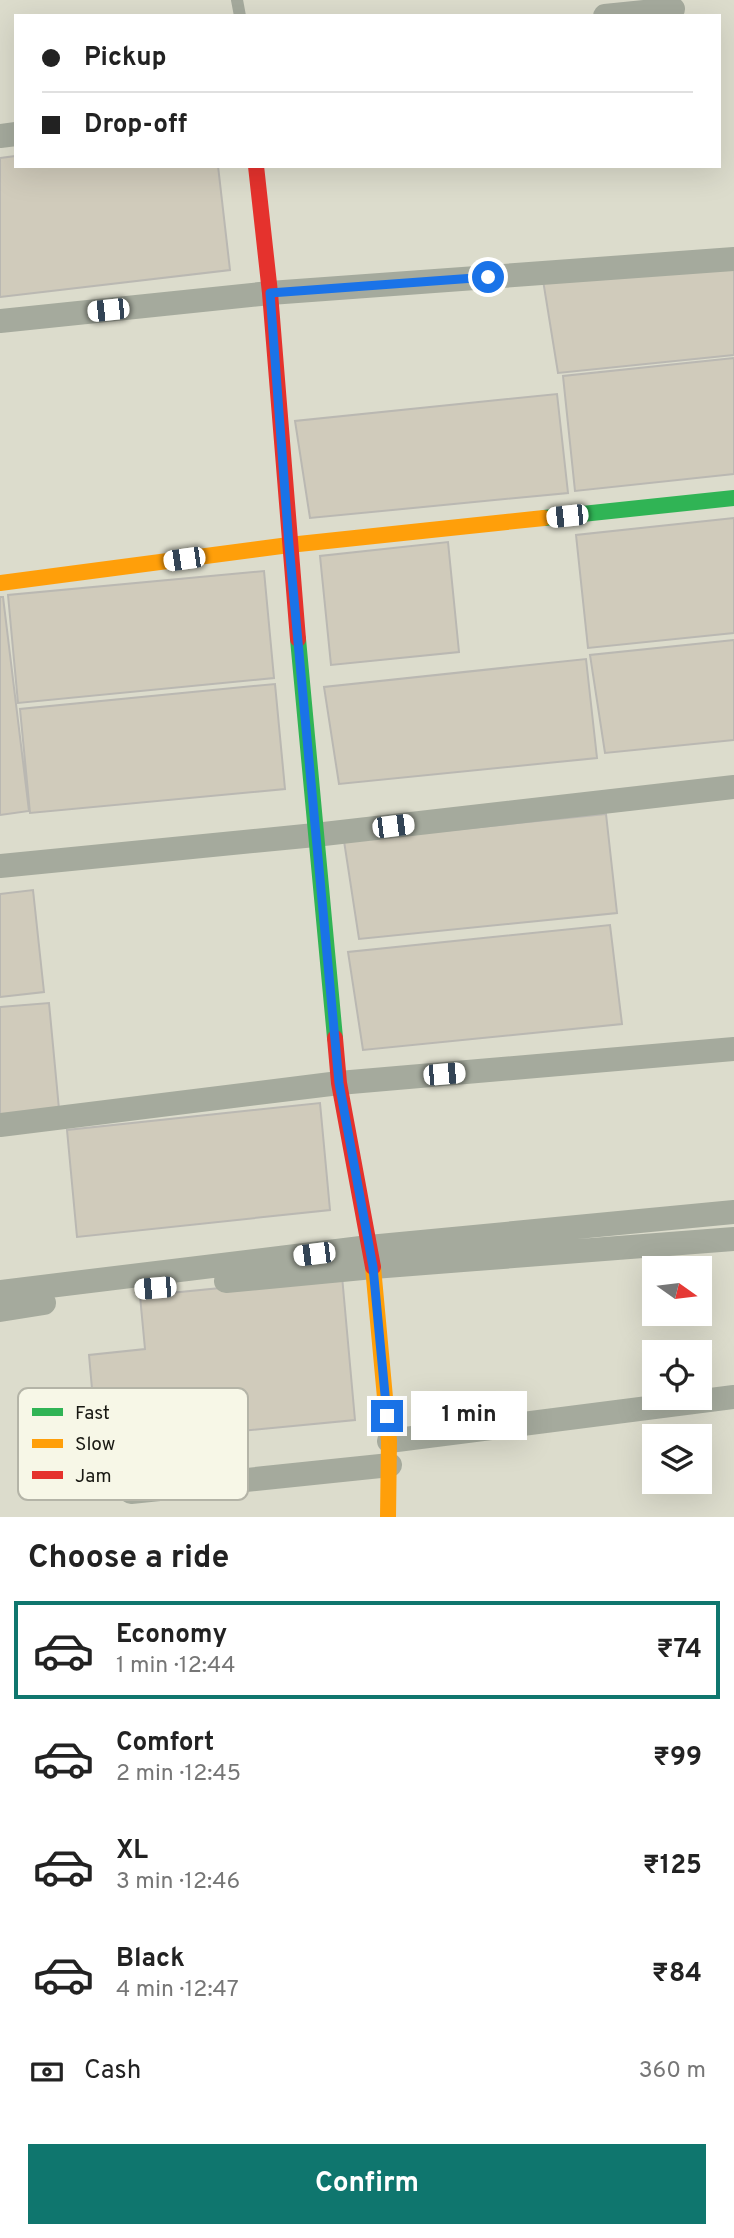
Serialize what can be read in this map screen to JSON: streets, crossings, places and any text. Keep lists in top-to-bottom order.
{
  "legend": ["Fast", "Slow", "Jam"],
  "north": "right",
  "page": {
    "banner": ["Pickup", "Drop-off"],
    "bubble": "1 min",
    "heading": "Choose a ride",
    "list": [
      {
        "name": "Economy",
        "note": "1 min · 12:44",
        "value": "₹74"
      },
      {
        "name": "Comfort",
        "note": "2 min · 12:45",
        "value": "₹99"
      },
      {
        "name": "XL",
        "note": "3 min · 12:46",
        "value": "₹125"
      },
      {
        "name": "Black",
        "note": "4 min · 12:47",
        "value": "₹84"
      }
    ],
    "pay": ["Cash", "360 m"],
    "buttons": "Confirm"
  }
}
